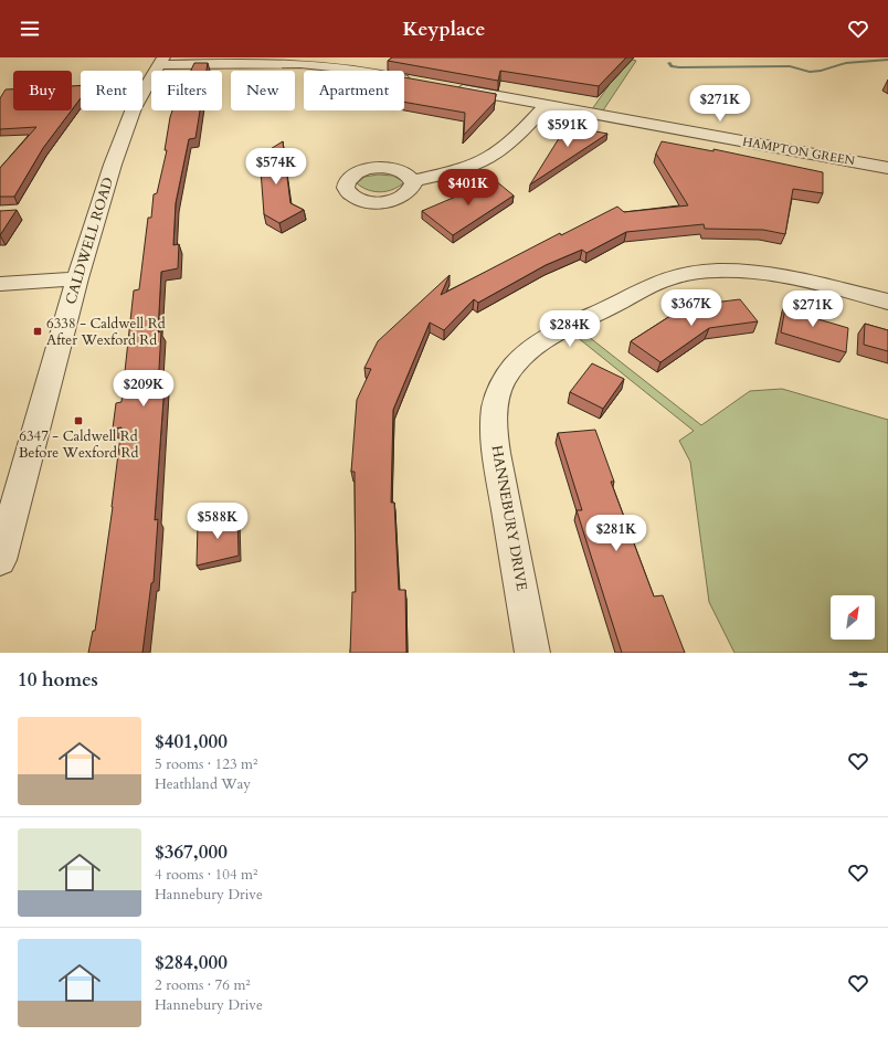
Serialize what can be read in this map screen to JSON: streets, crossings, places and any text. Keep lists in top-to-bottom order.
{
  "streets": {
    "street": ["HAMPTON GREEN", "CALDWELL ROAD", "HANNEBURY DRIVE"]
  },
  "places": {
    "transit": ["6338 - Caldwell Rd After Wexford Rd", "6347 - Caldwell Rd Before Wexford Rd"]
  },
  "north": "top right",
  "page": {
    "header": "Keyplace",
    "chip": [
      "Buy",
      "Rent",
      "Filters",
      "New",
      "Apartment"
    ],
    "price": [
      "$271K",
      "$591K",
      "$574K",
      "$401K",
      "$367K",
      "$271K",
      "$284K",
      "$209K",
      "$588K",
      "$281K"
    ],
    "heading": "10 homes",
    "list": [
      {
        "name": "$401,000",
        "note": "5 rooms · 123 m² · Heathland Way"
      },
      {
        "name": "$367,000",
        "note": "4 rooms · 104 m² · Hannebury Drive"
      },
      {
        "name": "$284,000",
        "note": "2 rooms · 76 m² · Hannebury Drive"
      }
    ]
  }
}
